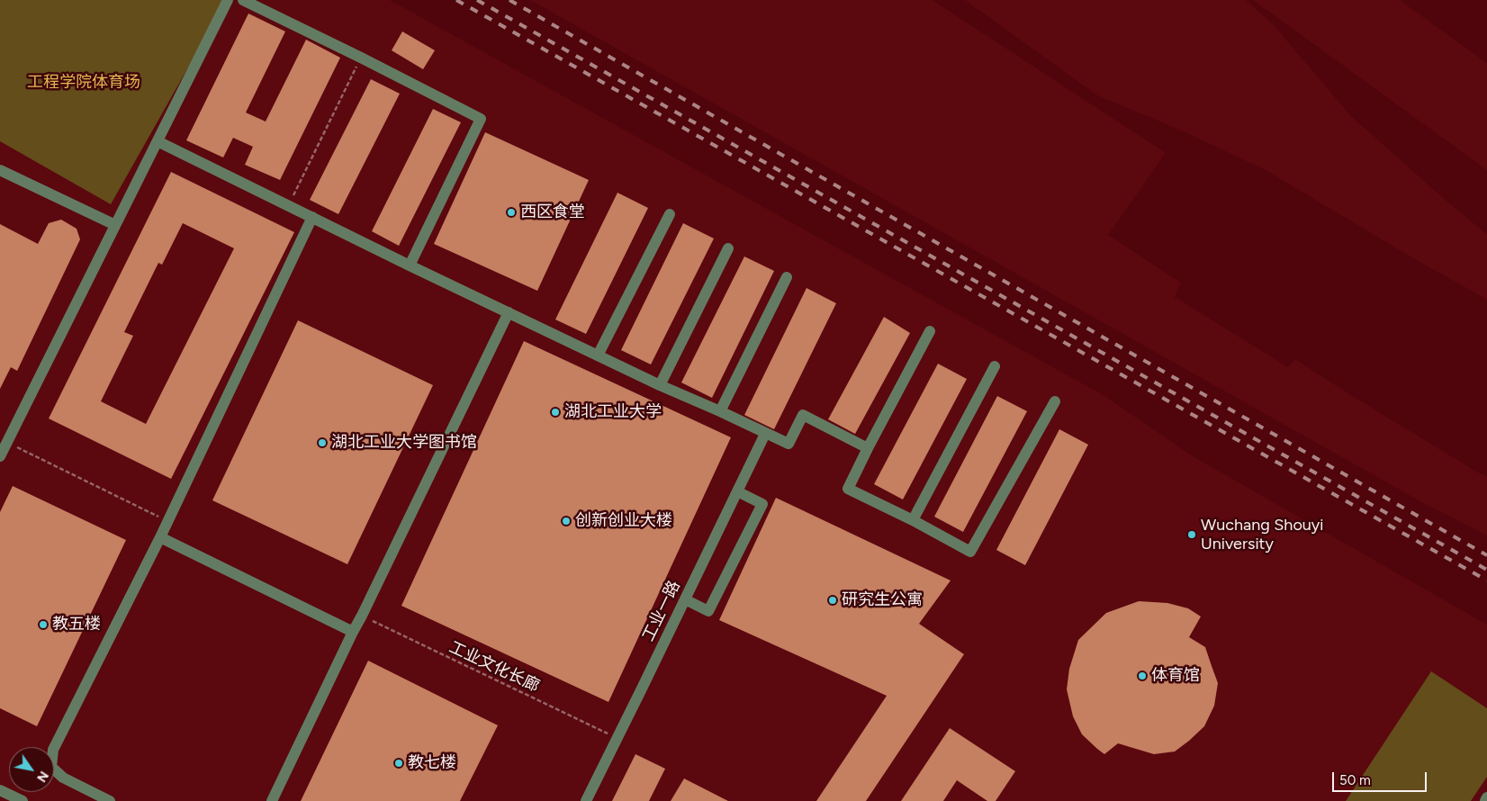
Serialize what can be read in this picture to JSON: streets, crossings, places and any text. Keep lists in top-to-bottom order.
{
  "streets": {
    "street": ["工业一路"],
    "path": ["工业文化长廊"]
  },
  "crossings": [
    ["工业一路", "工业文化长廊"]
  ],
  "parks": ["工程学院体育场"],
  "places": [
    "西区食堂",
    "湖北工业大学",
    "湖北工业大学图书馆",
    "创新创业大楼",
    "Wuchang Shouyi University",
    "研究生公寓",
    "教五楼",
    "体育馆",
    "教七楼"
  ],
  "scale_bar": "50 m",
  "north": "bottom right"
}
